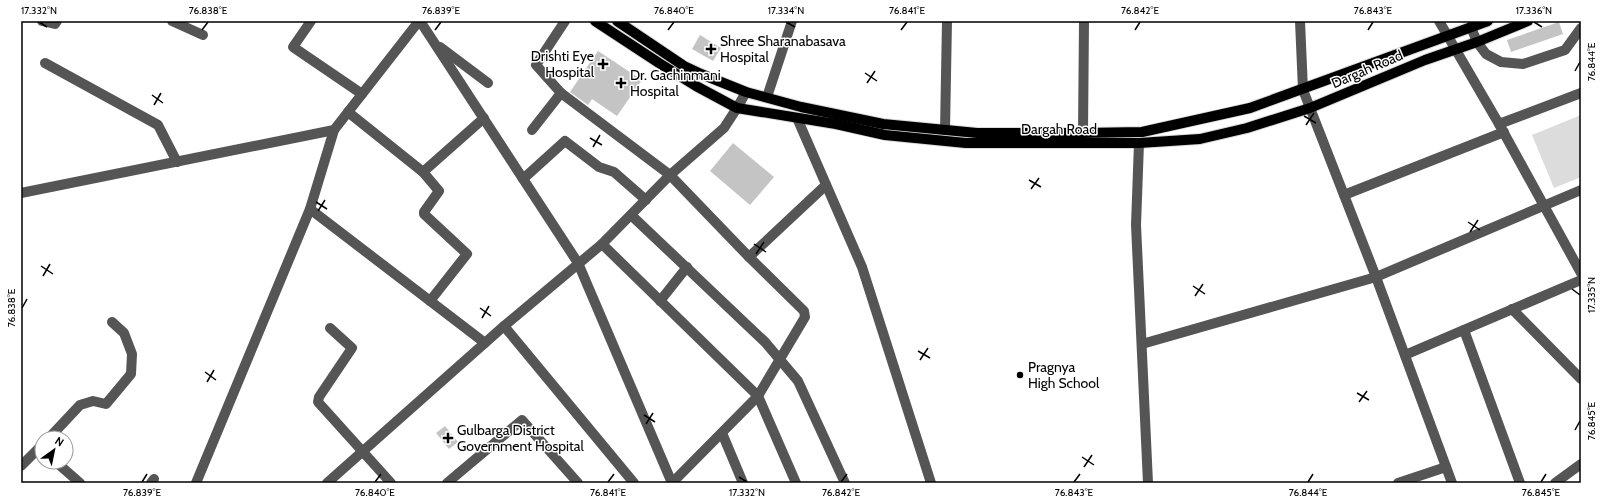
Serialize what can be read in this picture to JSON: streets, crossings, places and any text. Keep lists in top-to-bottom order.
{
  "streets": {
    "main road": ["Dargah Road"]
  },
  "places": {
    "health": [
      "Shree Sharanabasava Hospital",
      "Drishti Eye Hospital",
      "Dr. Gachinmani Hospital",
      "Gulbarga District Government Hospital"
    ],
    "other": ["Pragnya High School"]
  },
  "north": "top right",
  "coordinates": [
    "17.332°N",
    "76.838°E",
    "76.839°E",
    "76.840°E",
    "17.334°N",
    "76.841°E",
    "76.842°E",
    "76.843°E",
    "17.336°N",
    "76.844°E",
    "17.335°N",
    "76.845°E"
  ]
}
